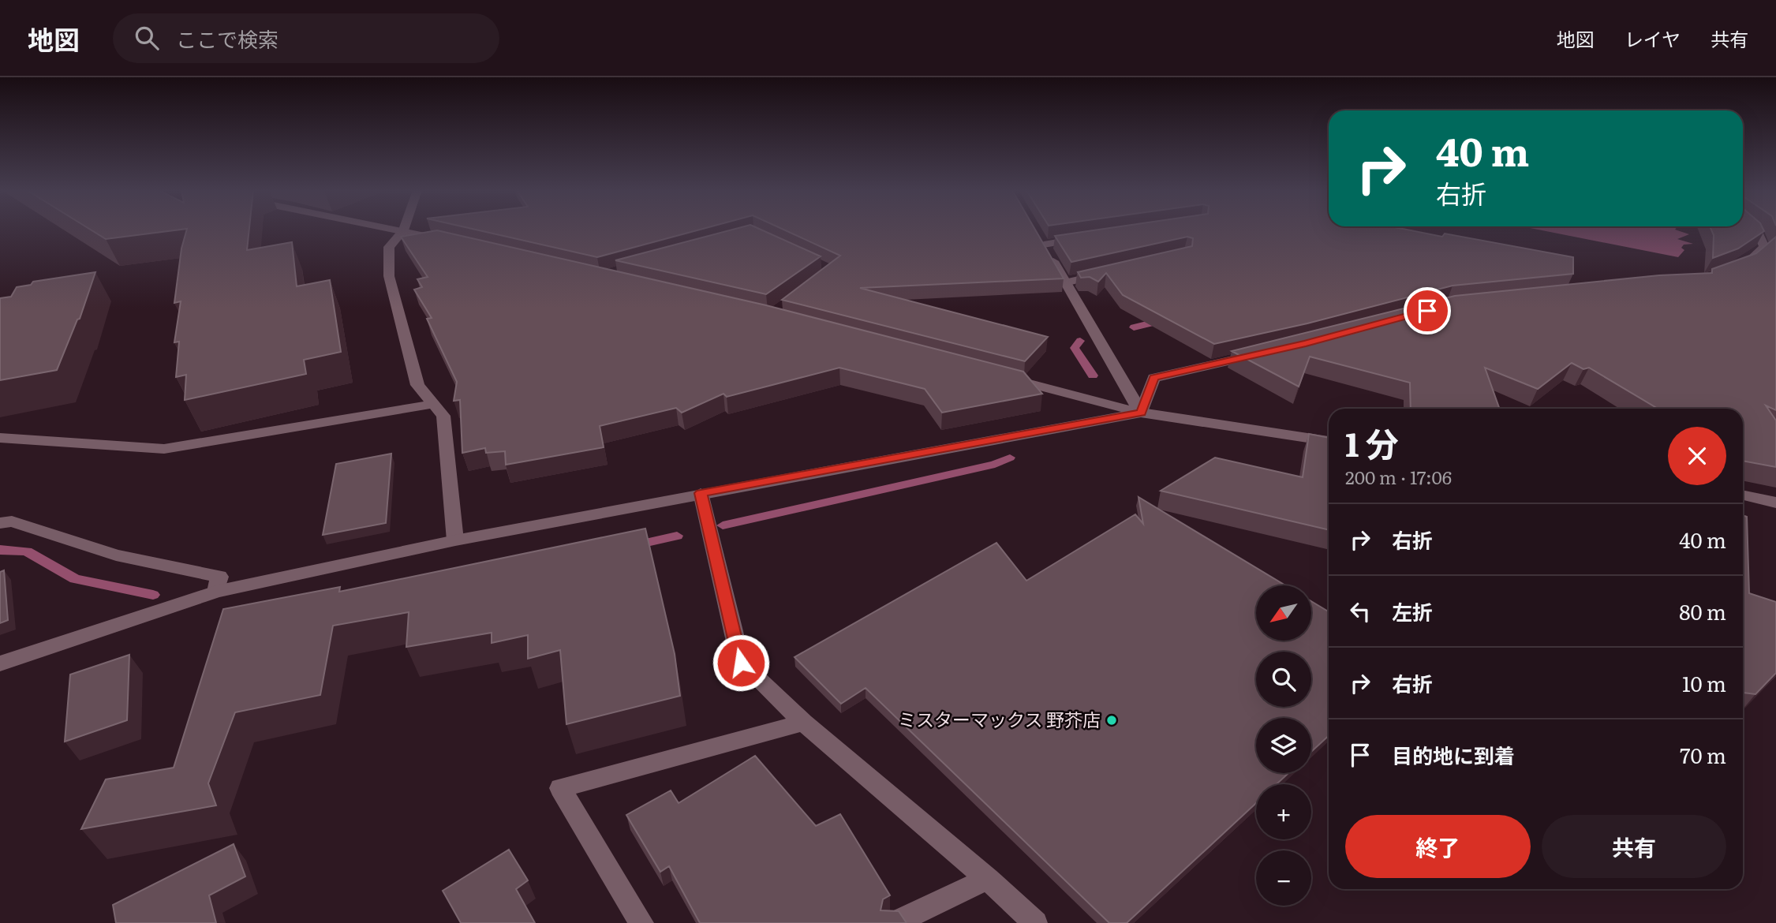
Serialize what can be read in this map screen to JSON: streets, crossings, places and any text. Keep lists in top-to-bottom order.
{
  "places": ["ミスターマックス 野芥店"],
  "north": "bottom left",
  "page": {
    "header": "地図",
    "search": "ここで検索",
    "nav": ["地図", "レイヤ", "共有"],
    "turn": ["40 m", "右折"],
    "heading": ["1 分", "200 m · 17:06"],
    "list": [
      {
        "name": "右折",
        "value": "40 m"
      },
      {
        "name": "左折",
        "value": "80 m"
      },
      {
        "name": "右折",
        "value": "10 m"
      },
      {
        "name": "目的地に到着",
        "value": "70 m"
      }
    ],
    "map_buttons": ["+", "−"],
    "buttons": ["終了", "共有"]
  }
}
